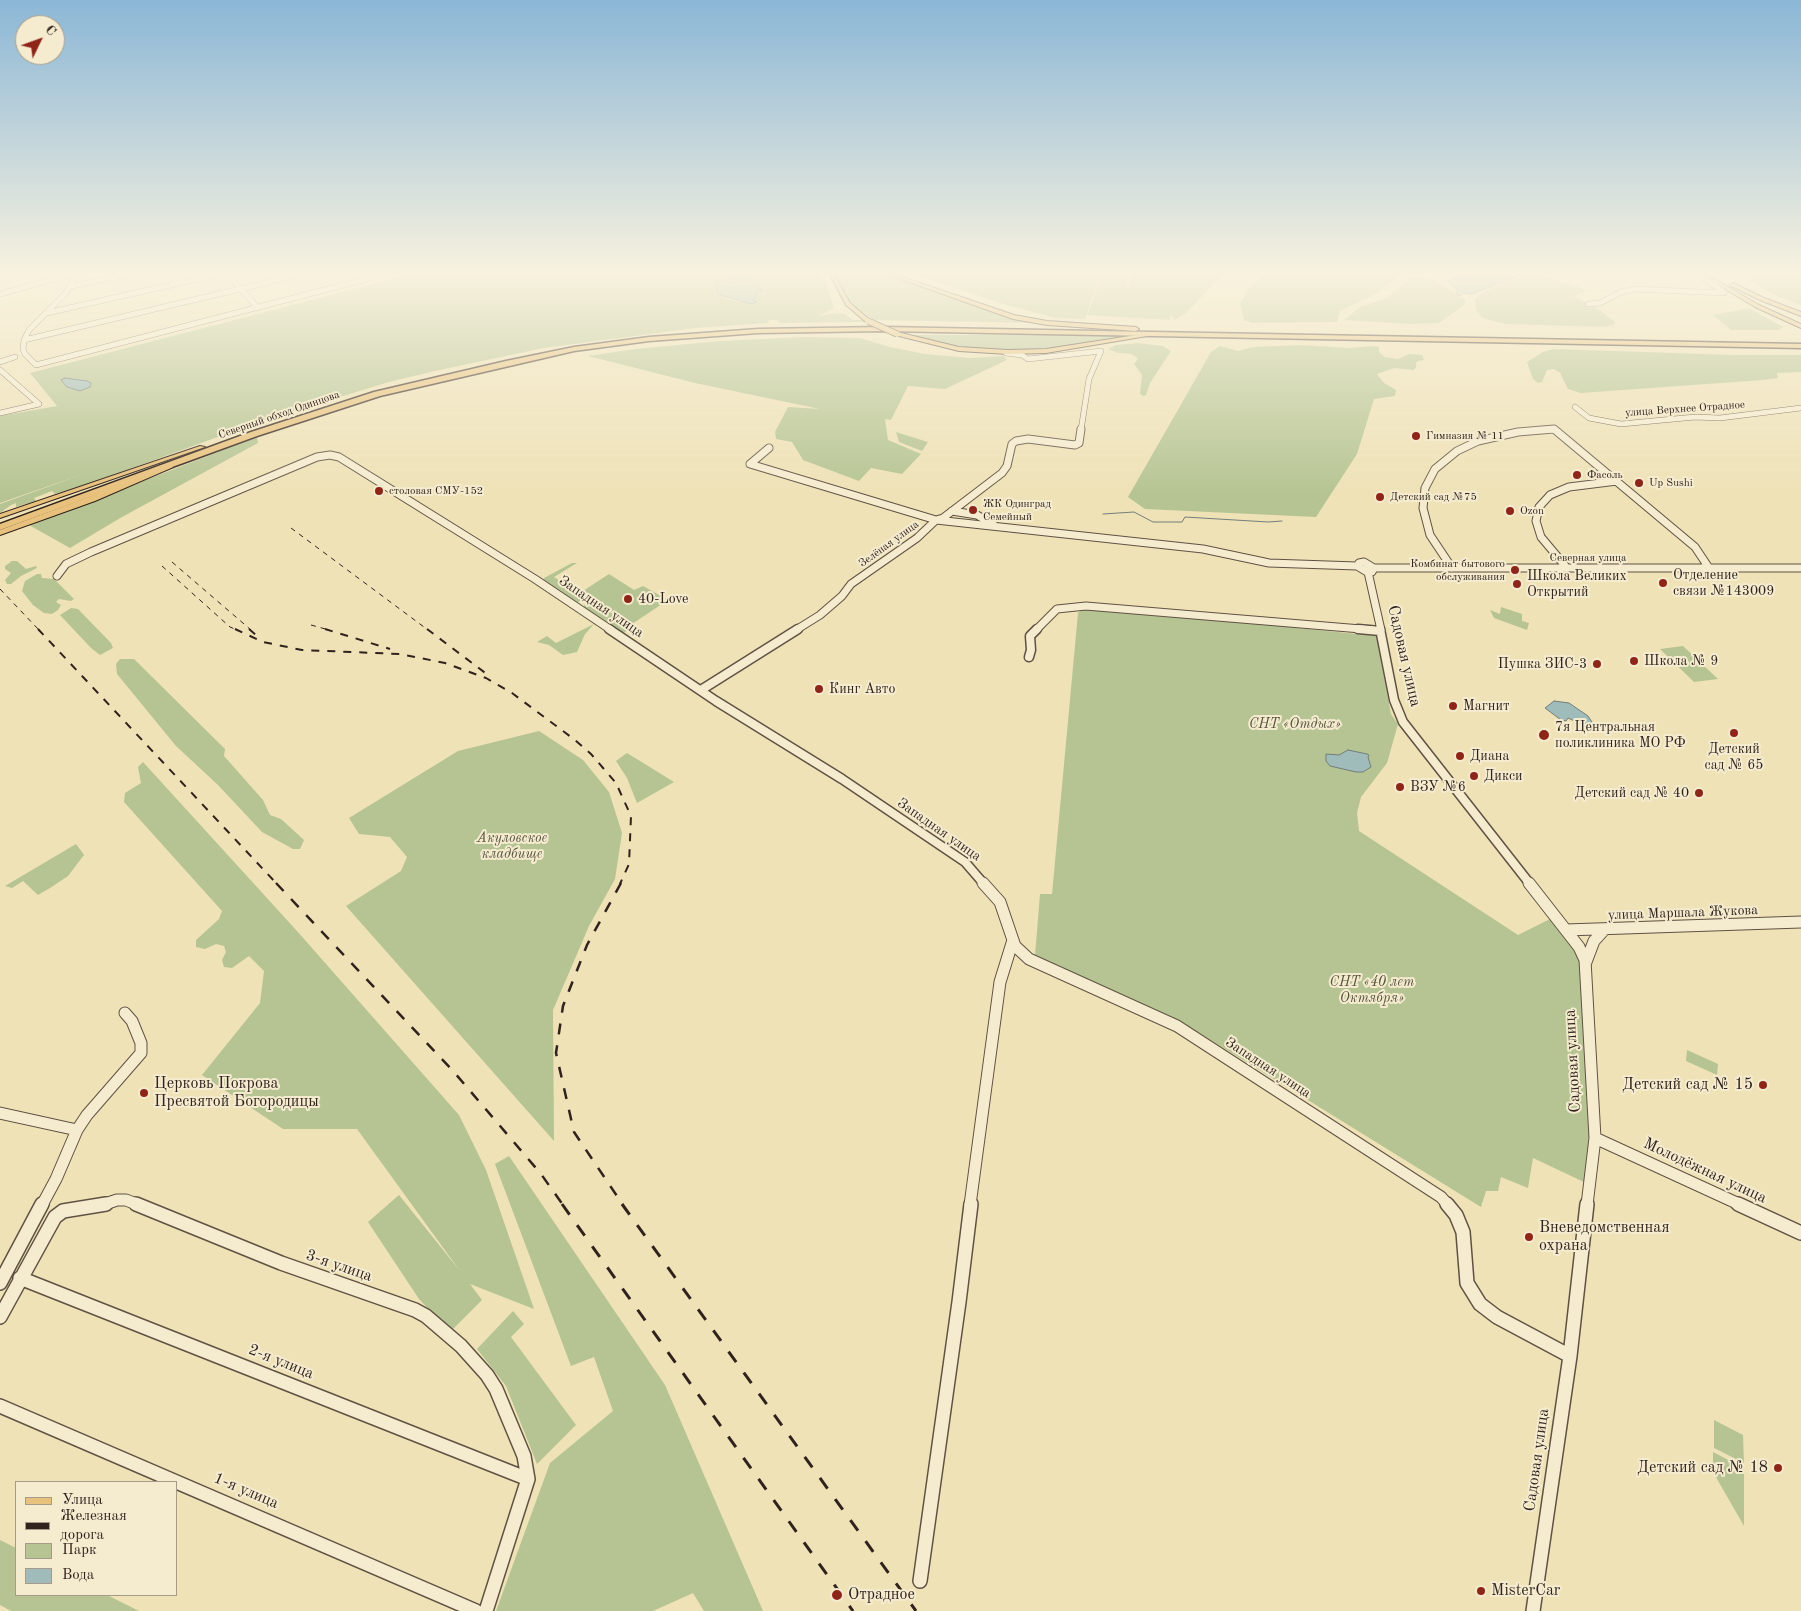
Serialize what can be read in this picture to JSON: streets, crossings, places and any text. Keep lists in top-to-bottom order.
{
  "streets": {
    "highway": ["Северный обход Одинцова"],
    "street": [
      "улица Верхнее Отрадное",
      "Зелёная улица",
      "Северная улица",
      "Западная улица",
      "Садовая улица",
      "улица Маршала Жукова",
      "Молодёжная улица",
      "3-я улица",
      "2-я улица",
      "1-я улица"
    ]
  },
  "crossings": [
    ["Зелёная улица", "Западная улица"],
    ["Северная улица", "Садовая улица"],
    ["Западная улица", "Садовая улица"],
    ["Садовая улица", "улица Маршала Жукова"],
    ["Садовая улица", "Молодёжная улица"],
    ["3-я улица", "2-я улица"]
  ],
  "parks": ["СНТ «Отдых»", "Акуловское кладбище", "СНТ «40 лет Октября»"],
  "places": [
    "Гимназия № 11",
    "Фасоль",
    "Up Sushi",
    "столовая СМУ-152",
    "Детский сад №75",
    "ЖК Одинград Семейный",
    "Ozon",
    "Комбинат бытового обслуживания",
    "Отделение связи №143009",
    "Школа Великих Открытий",
    "40-Love",
    "Школа № 9",
    "Пушка ЗИС-3",
    "Кинг Авто",
    "Магнит",
    "Детский сад № 65",
    "7я Центральная поликлиника МО РФ",
    "Диана",
    "Дикси",
    "ВЗУ №6",
    "Детский сад № 40",
    "Детский сад № 15",
    "Церковь Покрова Пресвятой Богородицы",
    "Вневедомственная охрана",
    "Детский сад № 18",
    "MisterCar",
    "Отрадное"
  ],
  "legend": [
    "Улица",
    "Железная дорога",
    "Парк",
    "Вода"
  ],
  "north": "top right"
}
